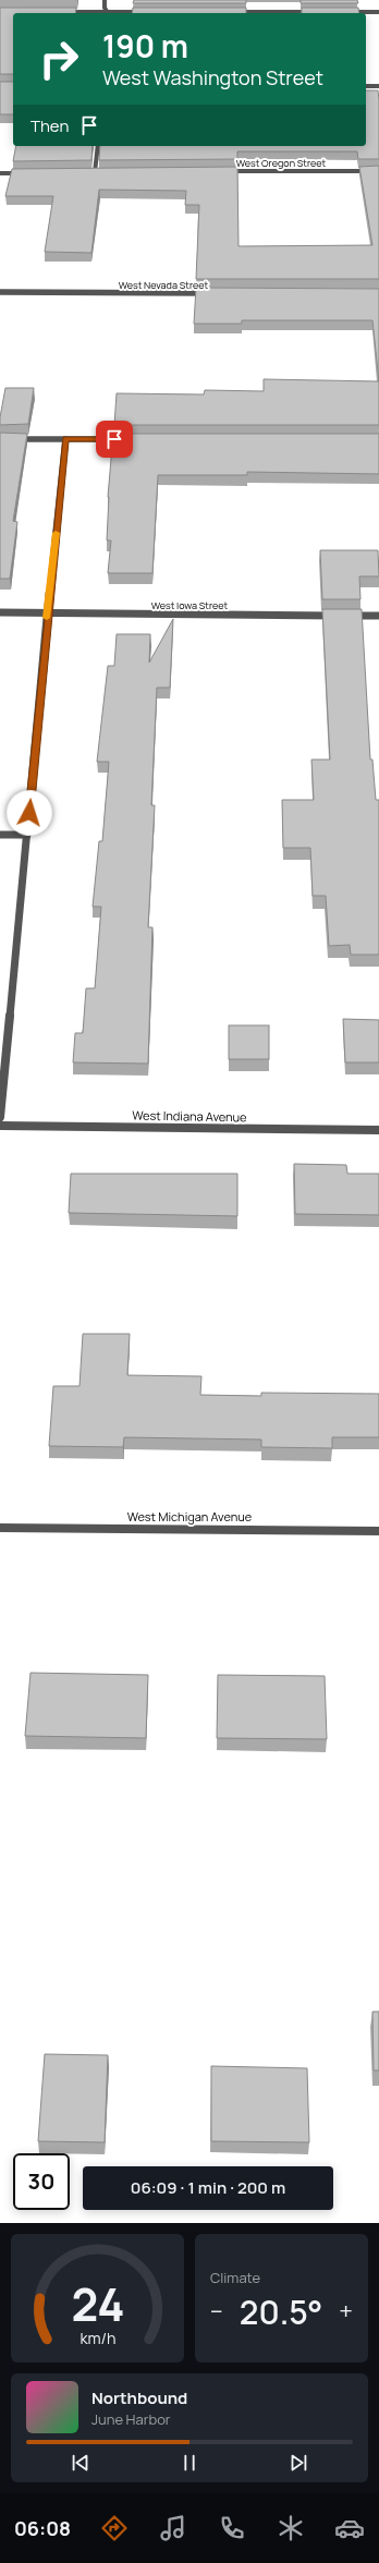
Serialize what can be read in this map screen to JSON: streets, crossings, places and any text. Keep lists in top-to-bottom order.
{
  "streets": {
    "street": [
      "West Oregon Street",
      "West Nevada Street",
      "West Iowa Street",
      "West Indiana Avenue",
      "West Michigan Avenue"
    ]
  },
  "page": {
    "turn": ["190 m", "West Washington Street"],
    "then": "Then",
    "limit": "30",
    "trip": "06:09 · 1 min · 200 m",
    "tile": "Climate",
    "heat": ["−", "20.5°", "+"],
    "song": ["Northbound", "June Harbor"],
    "tabs": "06:08",
    "gauge": ["24", "km/h"]
  }
}
